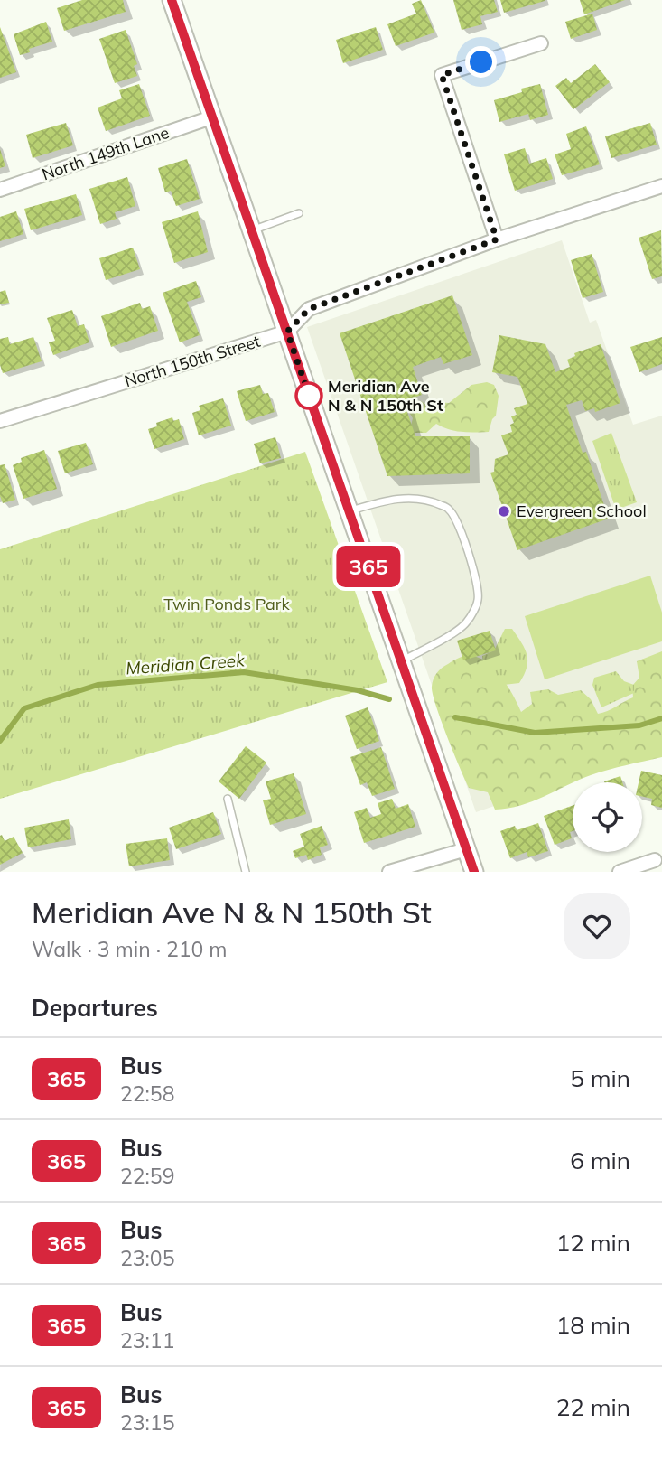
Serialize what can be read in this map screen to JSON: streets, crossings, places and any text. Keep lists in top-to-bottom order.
{
  "streets": {
    "street": ["North 149th Lane", "North 150th Street"]
  },
  "water": ["Meridian Creek"],
  "parks": ["Twin Ponds Park"],
  "places": ["Meridian Ave N & N 150th St", "Evergreen School"],
  "lines": ["bus line 365"],
  "page": {
    "on_map": "365",
    "heading": [
      ["Meridian Ave N & N 150th St", "Walk · 3 min · 210 m"],
      "Departures"
    ],
    "list": [
      {
        "mark": "365",
        "name": "Bus",
        "note": "22:58",
        "value": "5 min"
      },
      {
        "mark": "365",
        "name": "Bus",
        "note": "22:59",
        "value": "6 min"
      },
      {
        "mark": "365",
        "name": "Bus",
        "note": "23:05",
        "value": "12 min"
      },
      {
        "mark": "365",
        "name": "Bus",
        "note": "23:11",
        "value": "18 min"
      },
      {
        "mark": "365",
        "name": "Bus",
        "note": "23:15",
        "value": "22 min"
      }
    ]
  }
}
